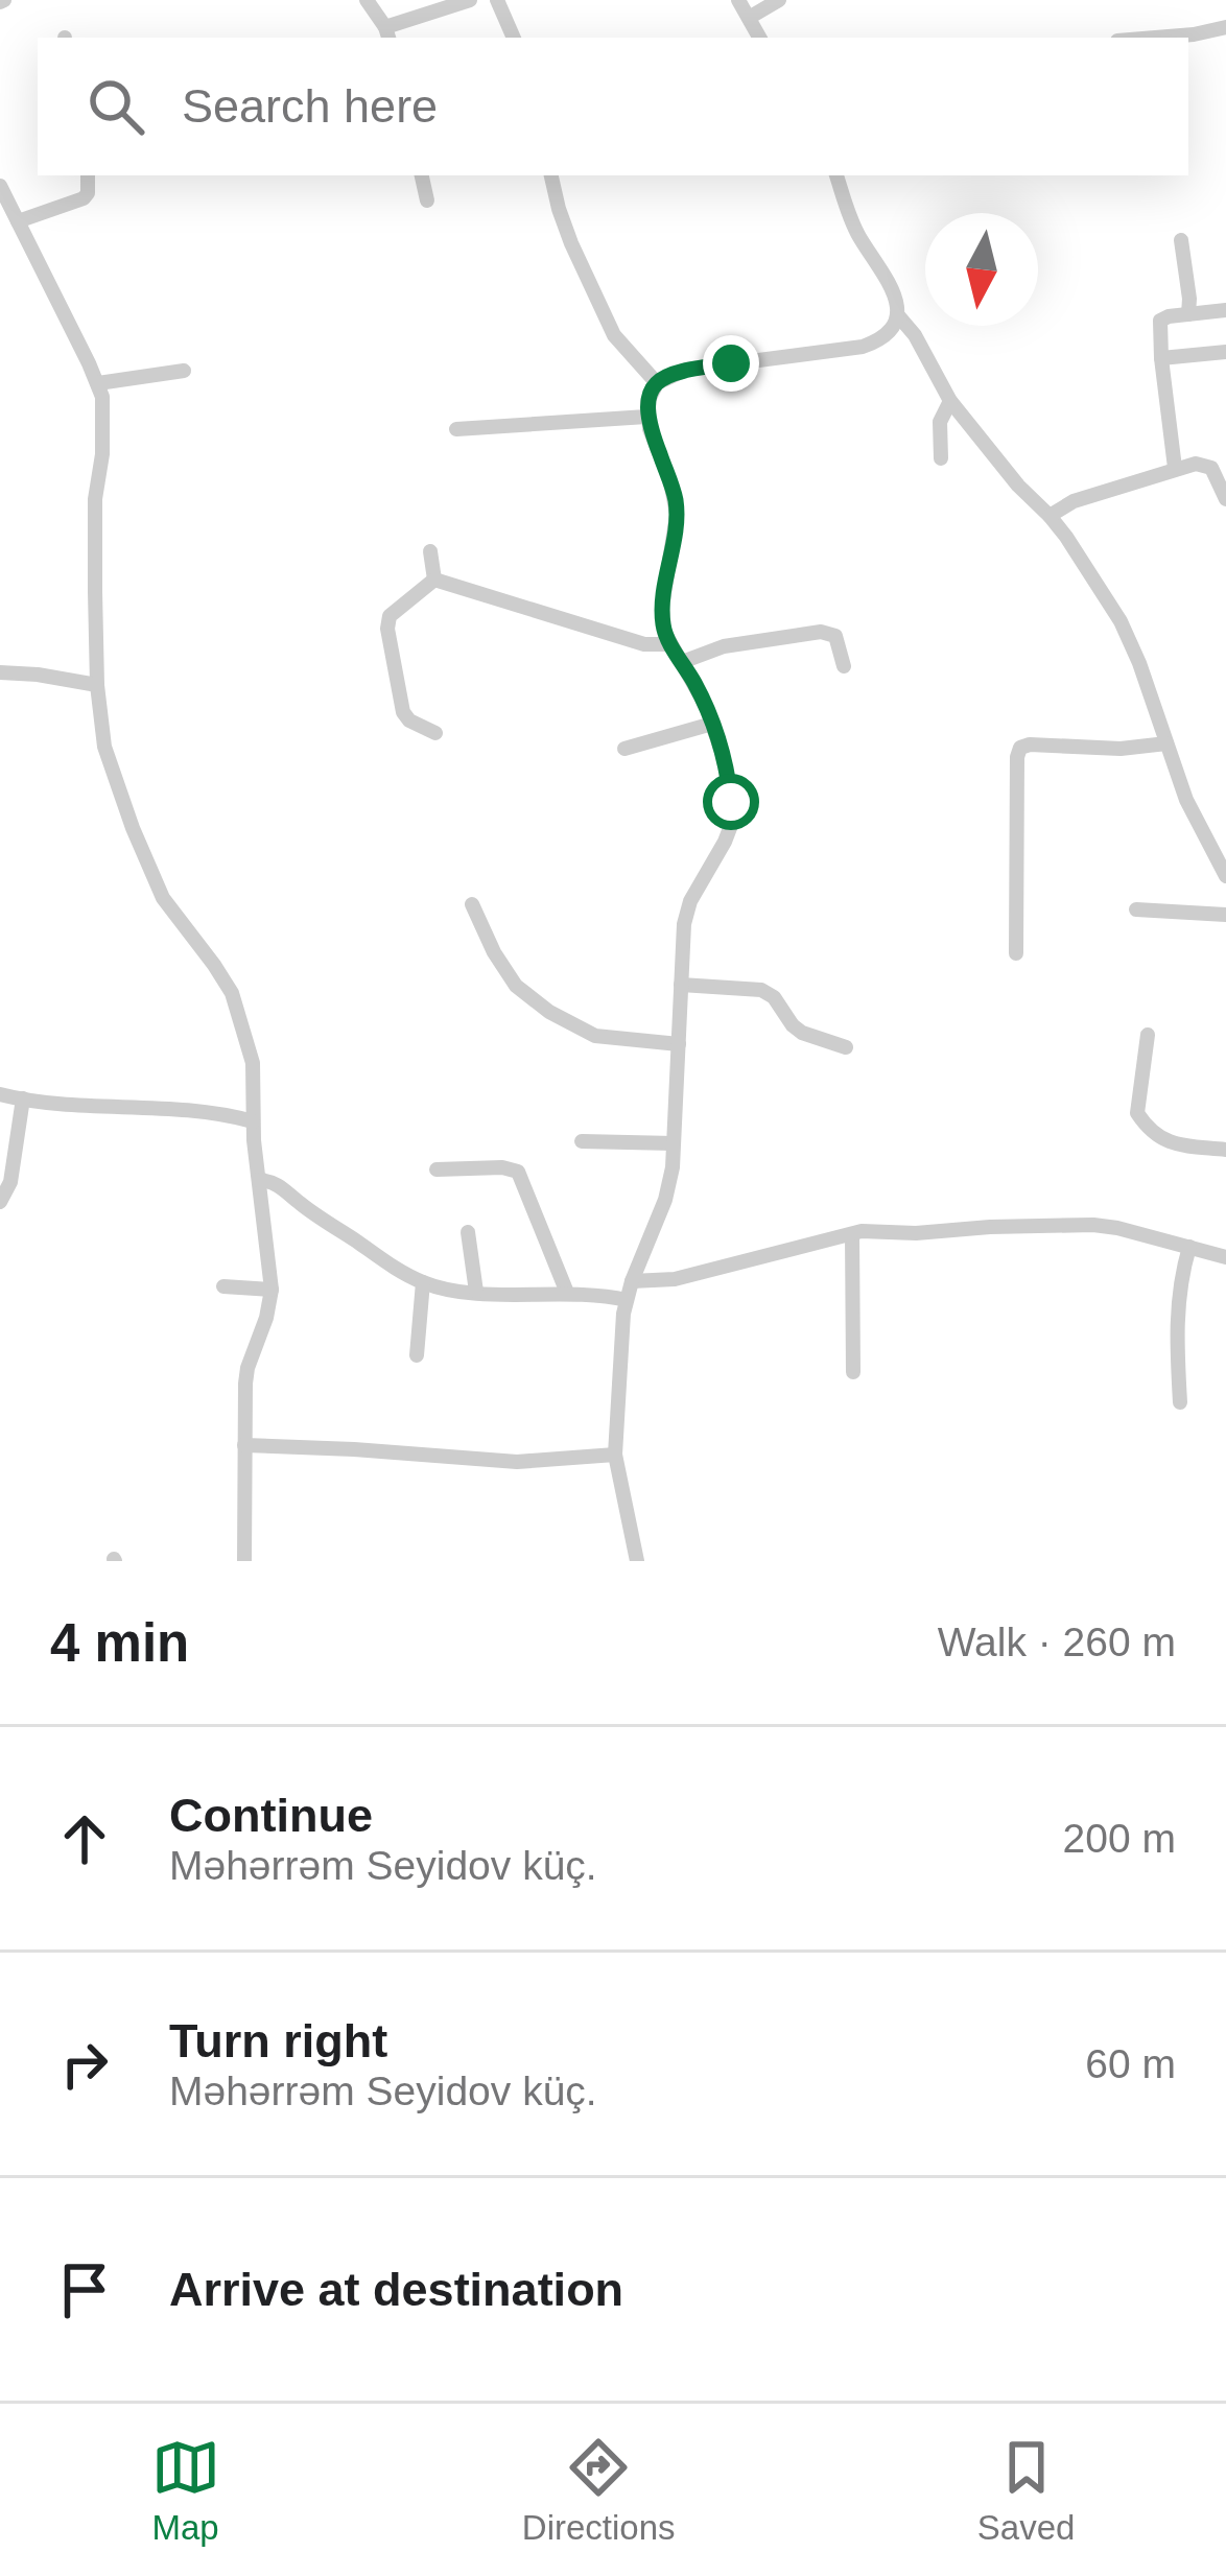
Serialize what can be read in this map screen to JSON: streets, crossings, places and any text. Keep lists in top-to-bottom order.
{
  "north": "bottom",
  "page": {
    "search": "Search here",
    "heading": ["4 min", "Walk · 260 m"],
    "list": [
      ["Continue", "Məhərrəm Seyidov küç.", "200 m"],
      ["Turn right", "Məhərrəm Seyidov küç.", "60 m"],
      "Arrive at destination"
    ],
    "nav": ["Map", "Directions", "Saved"]
  }
}
